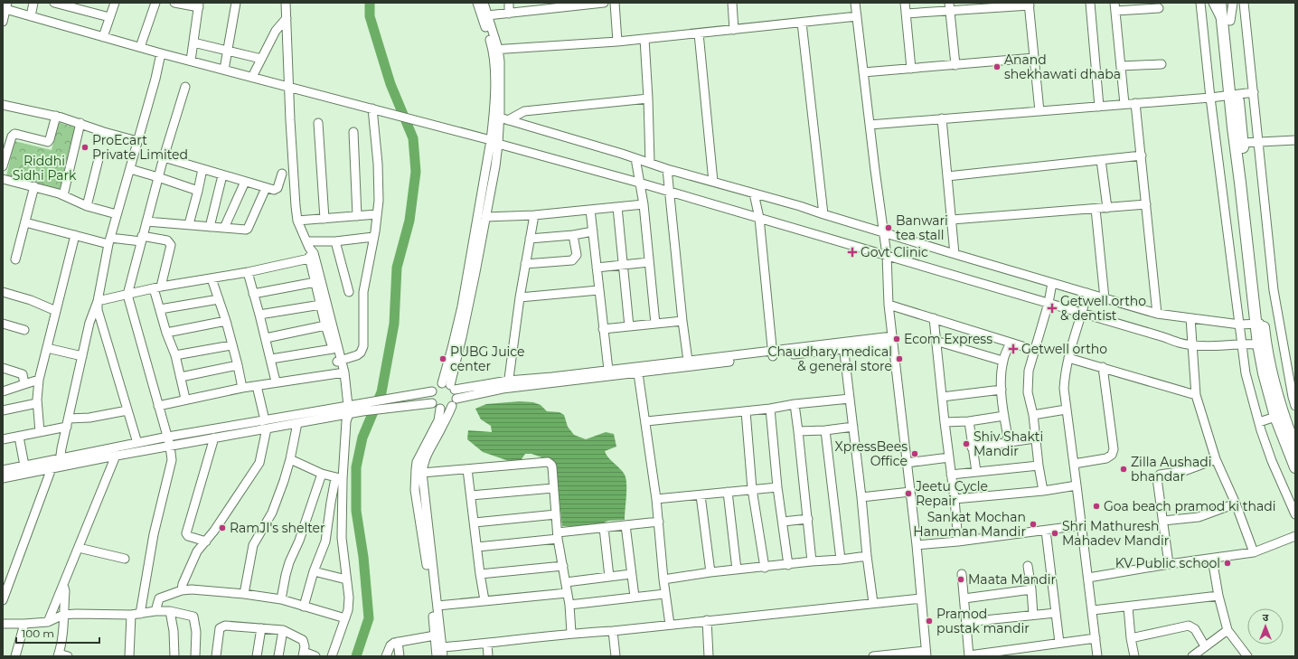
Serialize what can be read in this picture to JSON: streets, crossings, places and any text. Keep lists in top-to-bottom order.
{
  "parks": ["Riddhi Sidhi Park"],
  "places": {
    "other": [
      "Anand shekhawati dhaba",
      "ProEcart Private Limited",
      "Banwari tea stall",
      "Ecom Express",
      "PUBG Juice center",
      "Chaudhary medical & general store",
      "Shiv Shakti Mandir",
      "XpressBees Office",
      "Zilla Aushadi bhandar",
      "Jeetu Cycle Repair",
      "Goa beach pramod ki thadi",
      "Sankat Mochan Hanuman Mandir",
      "RamJI's shelter",
      "Shri Mathuresh Mahadev Mandir",
      "KV Public school",
      "Maata Mandir",
      "Pramod pustak mandir"
    ],
    "health": ["Govt Clinic", "Getwell ortho & dentist", "Getwell ortho"]
  },
  "scale_bar": "100 m",
  "north": "top"
}
